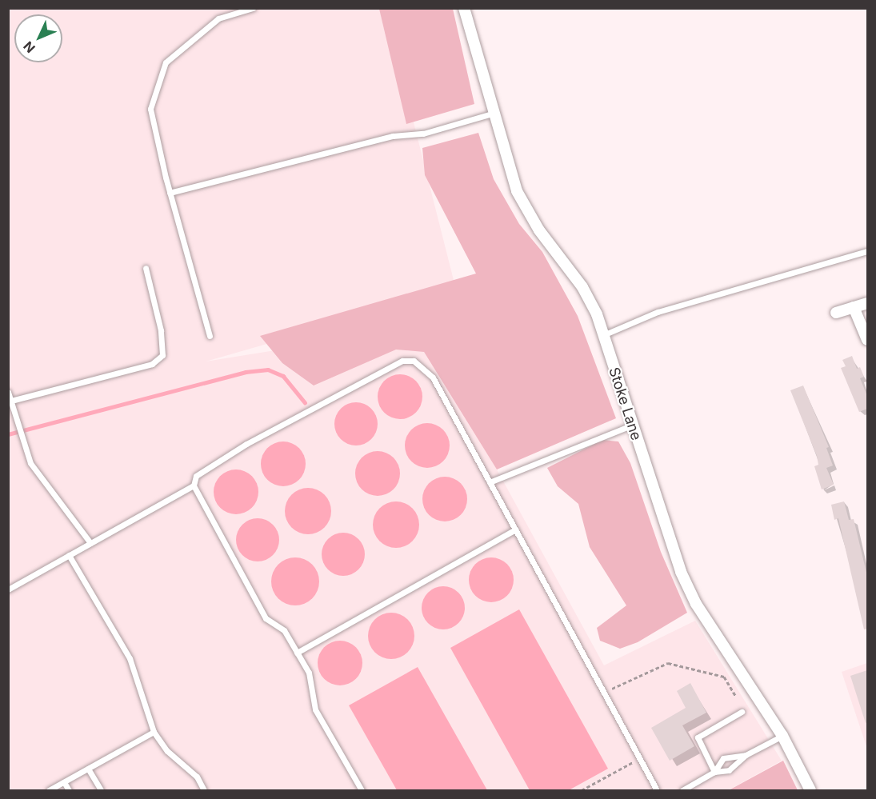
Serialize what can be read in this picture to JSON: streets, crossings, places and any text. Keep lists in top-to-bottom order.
{
  "streets": {
    "street": ["Stoke Lane"]
  },
  "north": "bottom left"
}
